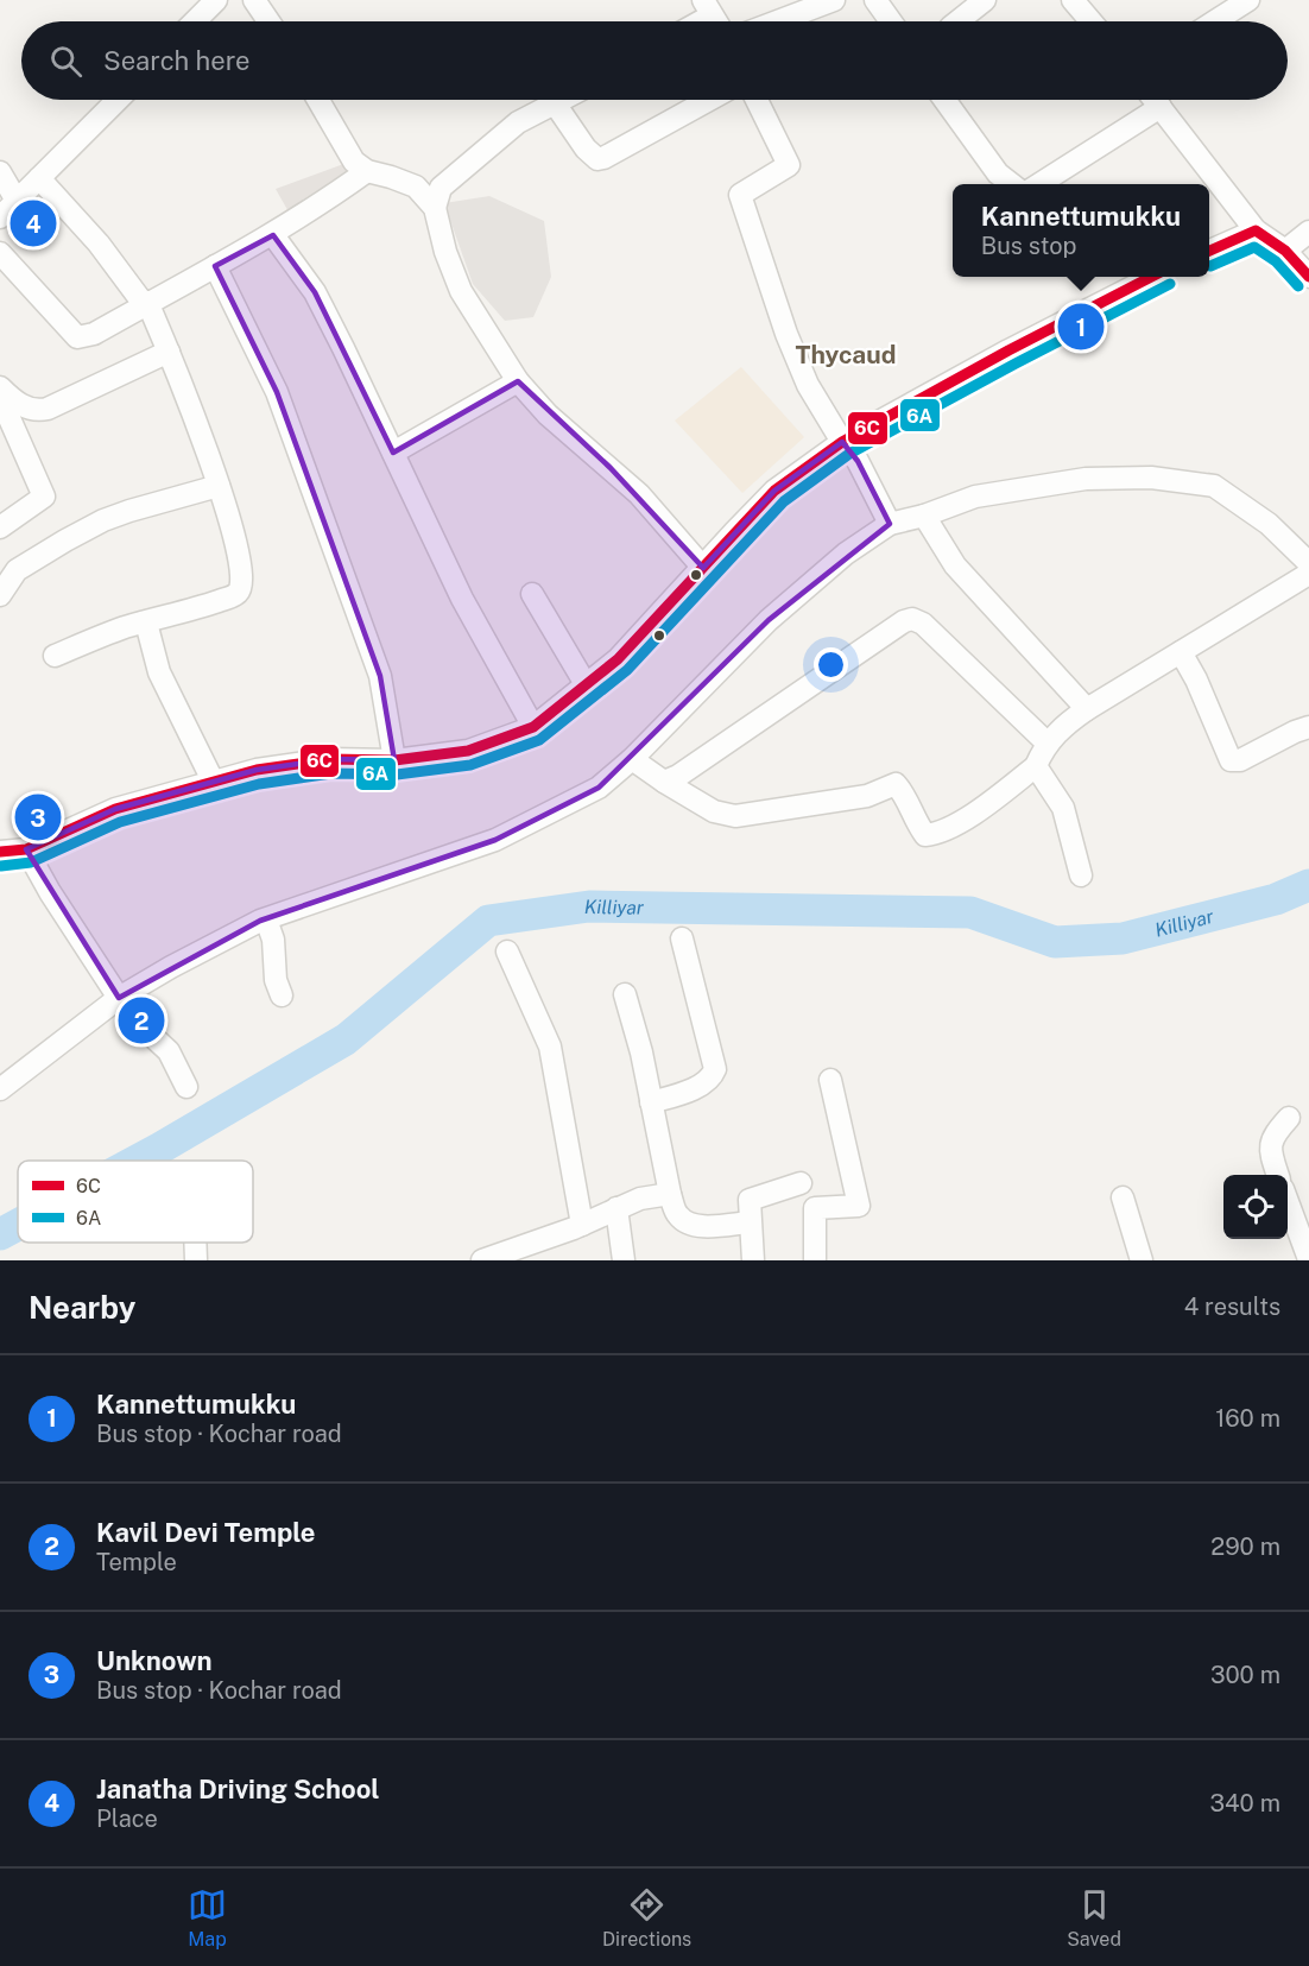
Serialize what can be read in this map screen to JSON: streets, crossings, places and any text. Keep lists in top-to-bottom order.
{
  "districts": ["Thycaud"],
  "water": ["Killiyar"],
  "lines": ["transit line 6C", "transit line 6A"],
  "legend": ["6C", "6A"],
  "page": {
    "search": "Search here",
    "popup": ["Kannettumukku", "Bus stop"],
    "pins": [
      "4",
      "1",
      "3",
      "2"
    ],
    "heading": ["Nearby", "4 results"],
    "list": [
      {
        "mark": "1",
        "name": "Kannettumukku",
        "note": "Bus stop · Kochar road",
        "value": "160 m"
      },
      {
        "mark": "2",
        "name": "Kavil Devi Temple",
        "note": "Temple",
        "value": "290 m"
      },
      {
        "mark": "3",
        "name": "Unknown",
        "note": "Bus stop · Kochar road",
        "value": "300 m"
      },
      {
        "mark": "4",
        "name": "Janatha Driving School",
        "note": "Place",
        "value": "340 m"
      }
    ],
    "nav": ["Map", "Directions", "Saved"]
  }
}
